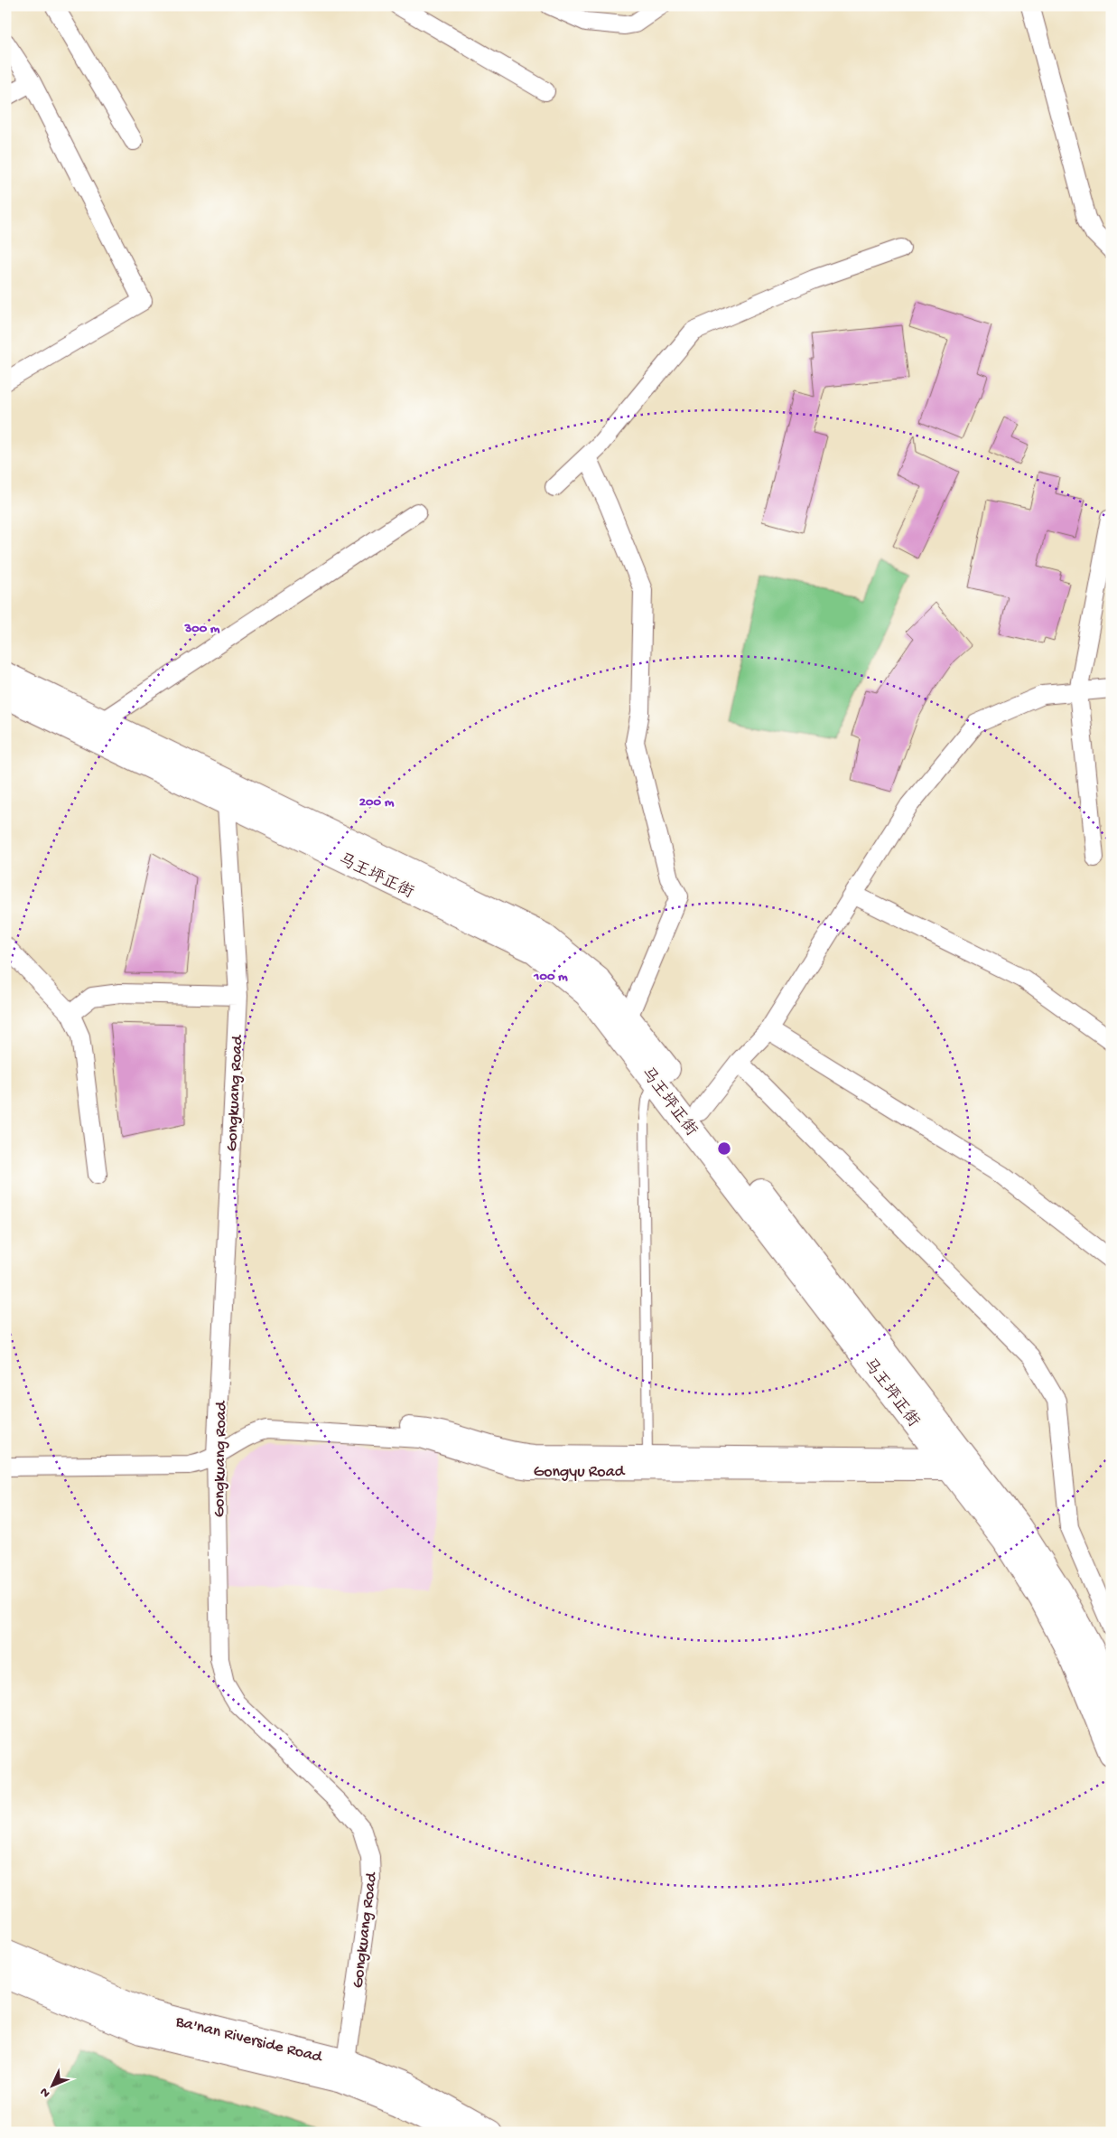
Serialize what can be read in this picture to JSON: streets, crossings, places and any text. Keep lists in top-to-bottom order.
{
  "streets": {
    "main road": ["马王坪正街", "Ba'nan Riverside Road"],
    "street": ["Gongkuang Road", "Gongyu Road"]
  },
  "crossings": [
    ["马王坪正街", "Gongkuang Road"],
    ["马王坪正街", "Gongyu Road"],
    ["Gongkuang Road", "Gongyu Road"],
    ["Gongkuang Road", "Ba'nan Riverside Road"]
  ],
  "north": "bottom left",
  "rings": ["300 m", "200 m", "100 m"]
}
